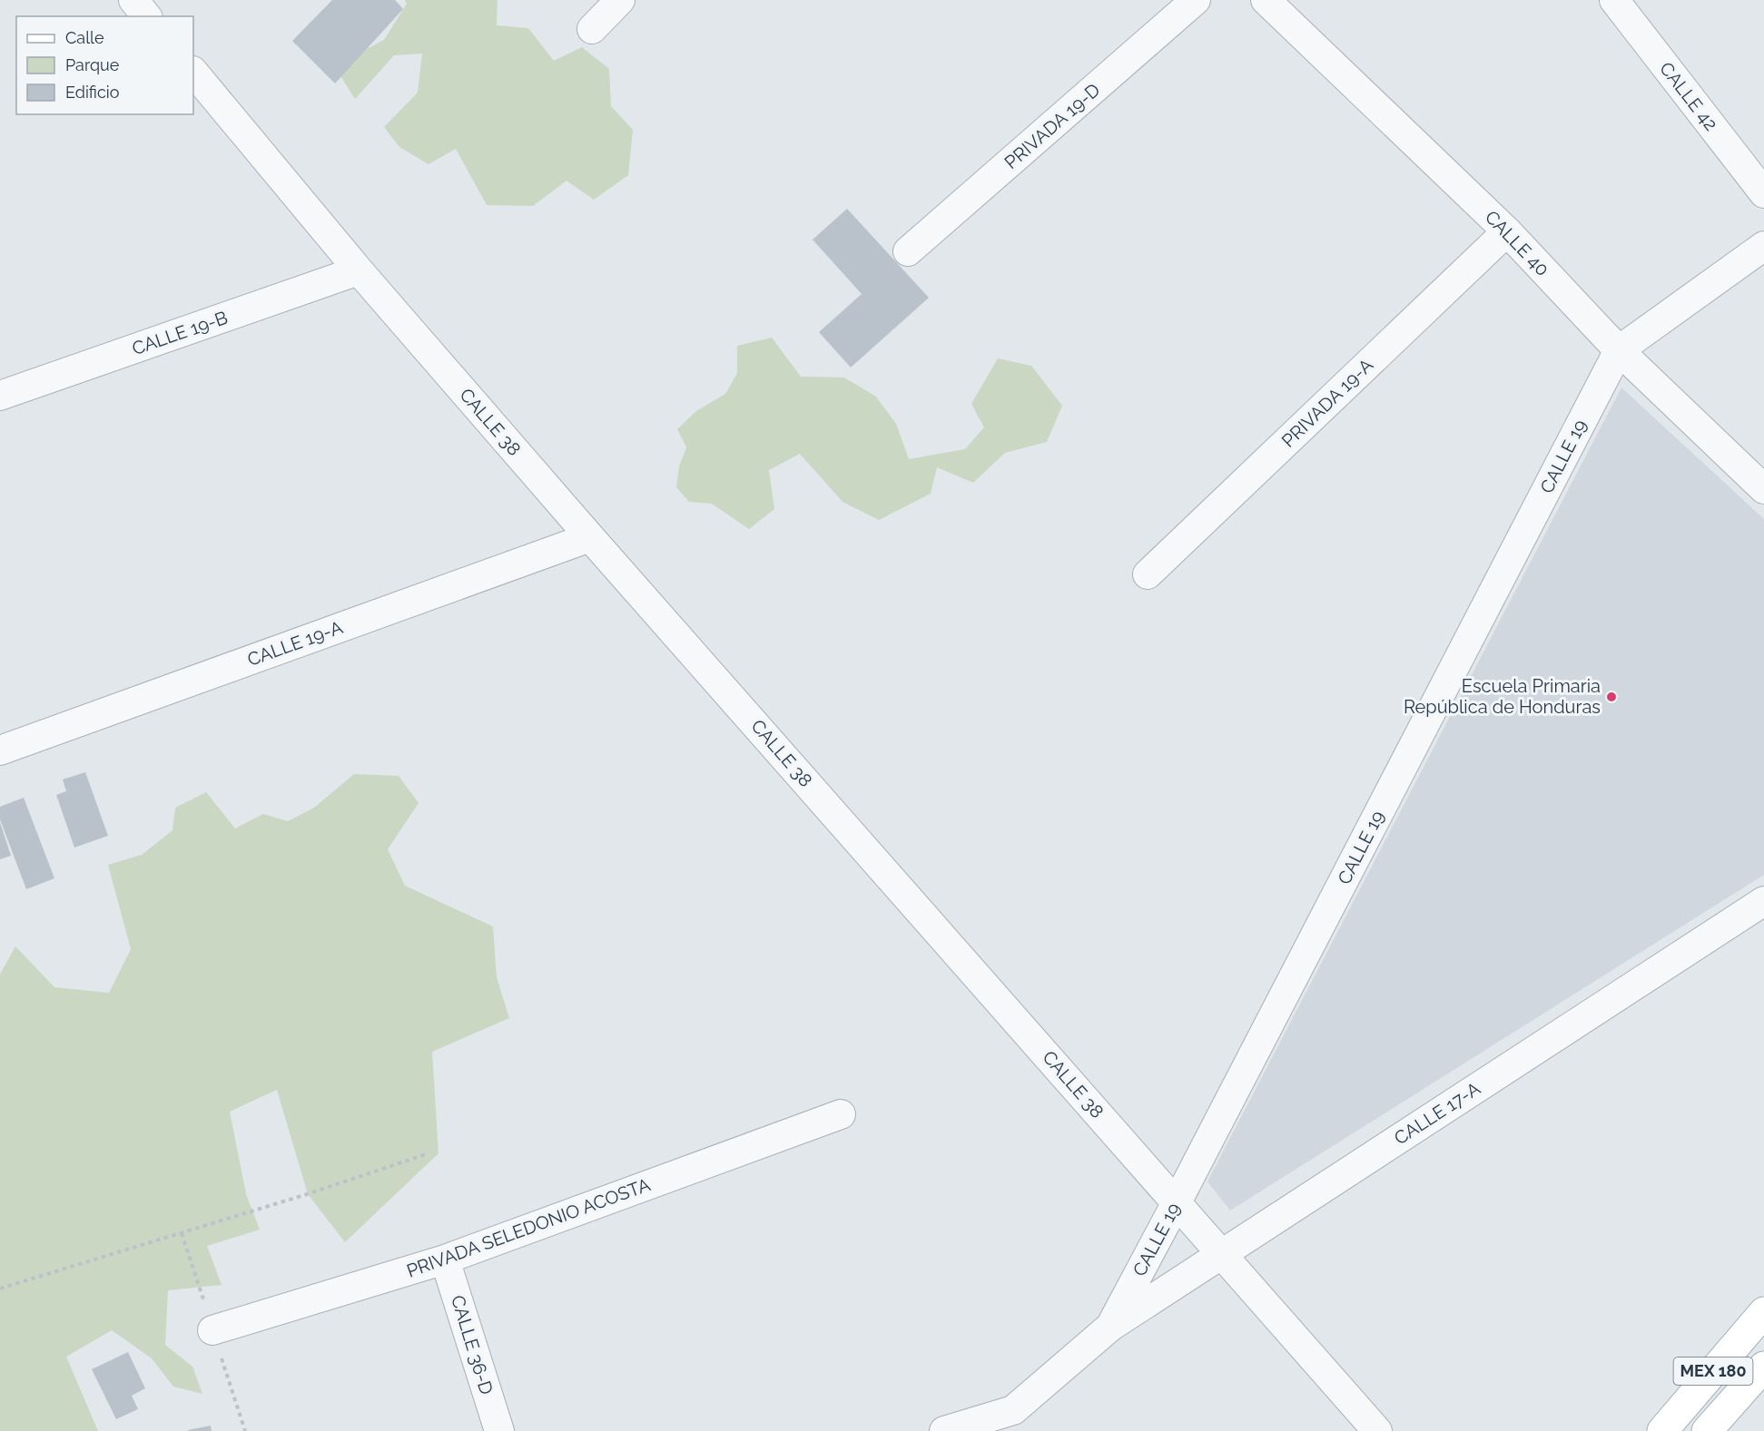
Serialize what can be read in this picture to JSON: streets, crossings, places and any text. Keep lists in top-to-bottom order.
{
  "streets": {
    "main road": ["MEX 180"],
    "street": [
      "CALLE 42",
      "PRIVADA 19-D",
      "CALLE 40",
      "CALLE 19-B",
      "PRIVADA 19-A",
      "CALLE 38",
      "CALLE 19",
      "CALLE 19-A",
      "CALLE 17-A",
      "PRIVADA SELEDONIO ACOSTA",
      "CALLE 36-D"
    ]
  },
  "crossings": [
    ["CALLE 40", "PRIVADA 19-A"],
    ["CALLE 40", "CALLE 19"],
    ["CALLE 19-B", "CALLE 38"],
    ["CALLE 38", "CALLE 19"],
    ["CALLE 38", "CALLE 19-A"],
    ["CALLE 38", "CALLE 17-A"],
    ["CALLE 19", "CALLE 17-A"],
    ["PRIVADA SELEDONIO ACOSTA", "CALLE 36-D"]
  ],
  "places": ["Escuela Primaria República de Honduras"],
  "legend": ["Calle", "Parque", "Edificio"]
}
